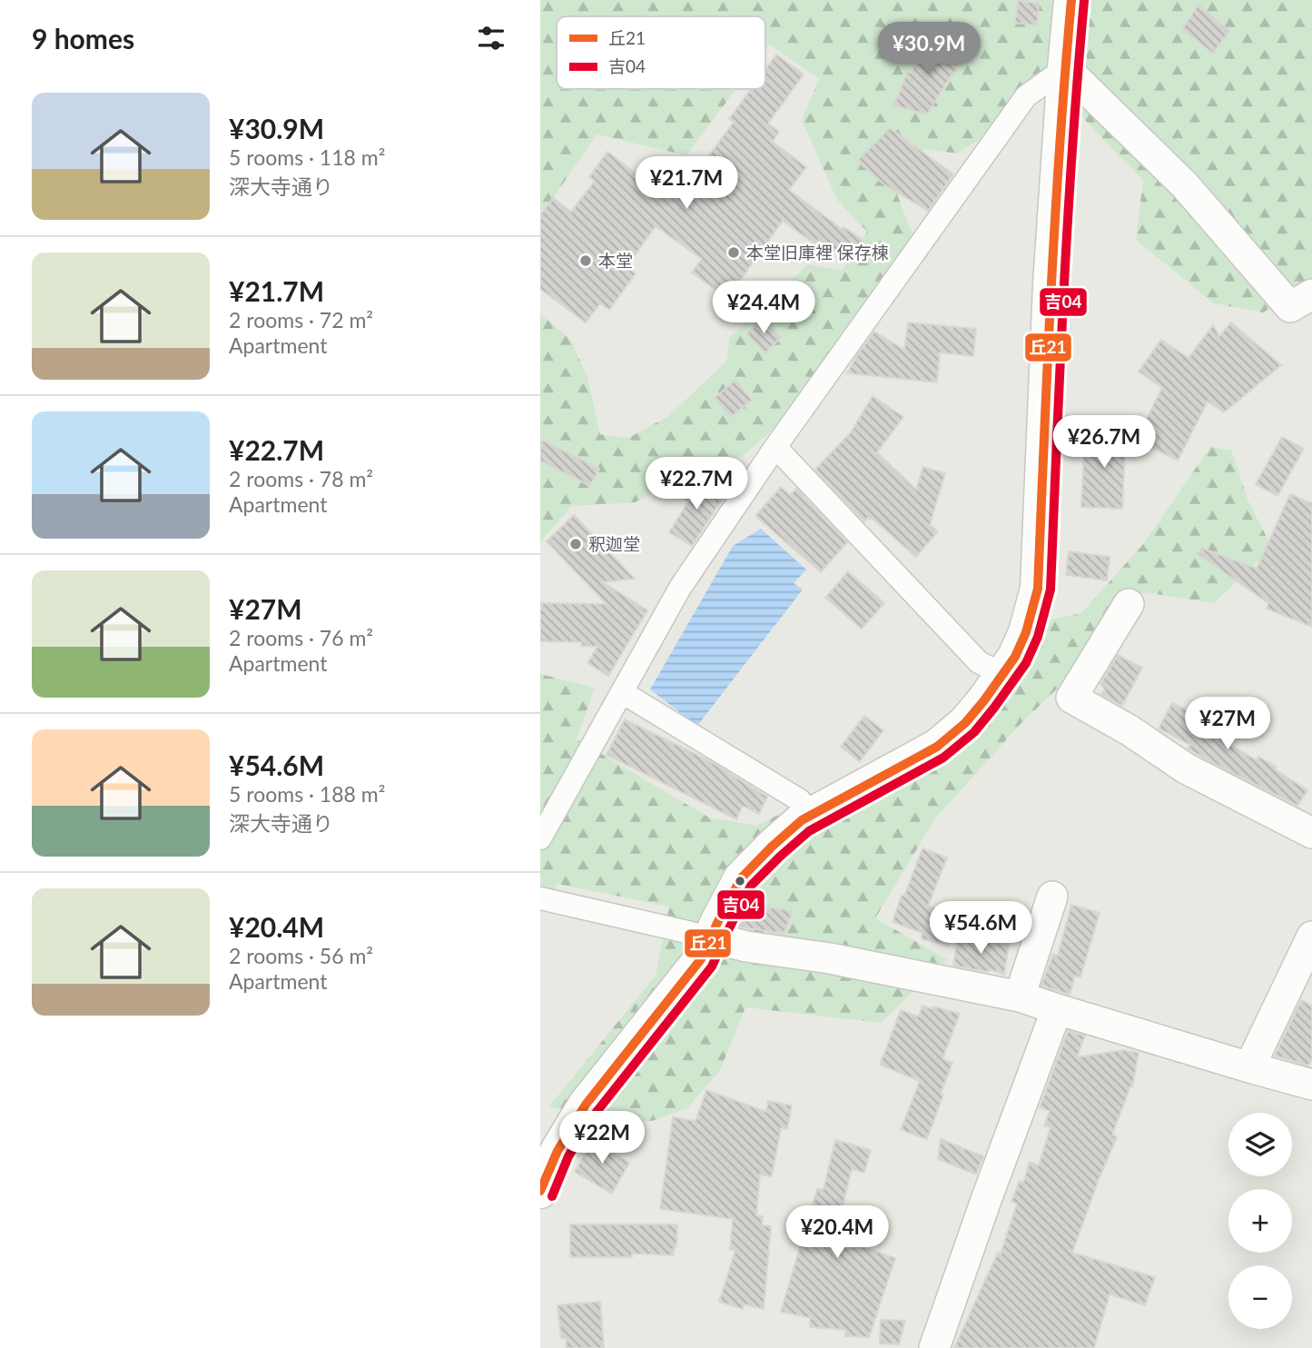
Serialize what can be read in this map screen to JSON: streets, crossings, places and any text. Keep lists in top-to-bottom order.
{
  "places": ["本堂旧庫裡 保存棟", "本堂", "釈迦堂"],
  "lines": ["transit line 丘21", "transit line 吉04"],
  "legend": ["丘21", "吉04"],
  "page": {
    "heading": "9 homes",
    "price": [
      "¥30.9M",
      "¥21.7M",
      "¥24.4M",
      "¥26.7M",
      "¥22.7M",
      "¥27M",
      "¥54.6M",
      "¥22M",
      "¥20.4M"
    ],
    "list": [
      {
        "name": "¥30.9M",
        "note": "5 rooms · 118 m² · 深大寺通り"
      },
      {
        "name": "¥21.7M",
        "note": "2 rooms · 72 m² · Apartment"
      },
      {
        "name": "¥22.7M",
        "note": "2 rooms · 78 m² · Apartment"
      },
      {
        "name": "¥27M",
        "note": "2 rooms · 76 m² · Apartment"
      },
      {
        "name": "¥54.6M",
        "note": "5 rooms · 188 m² · 深大寺通り"
      },
      {
        "name": "¥20.4M",
        "note": "2 rooms · 56 m² · Apartment"
      }
    ],
    "map_buttons": ["+", "−"]
  }
}
